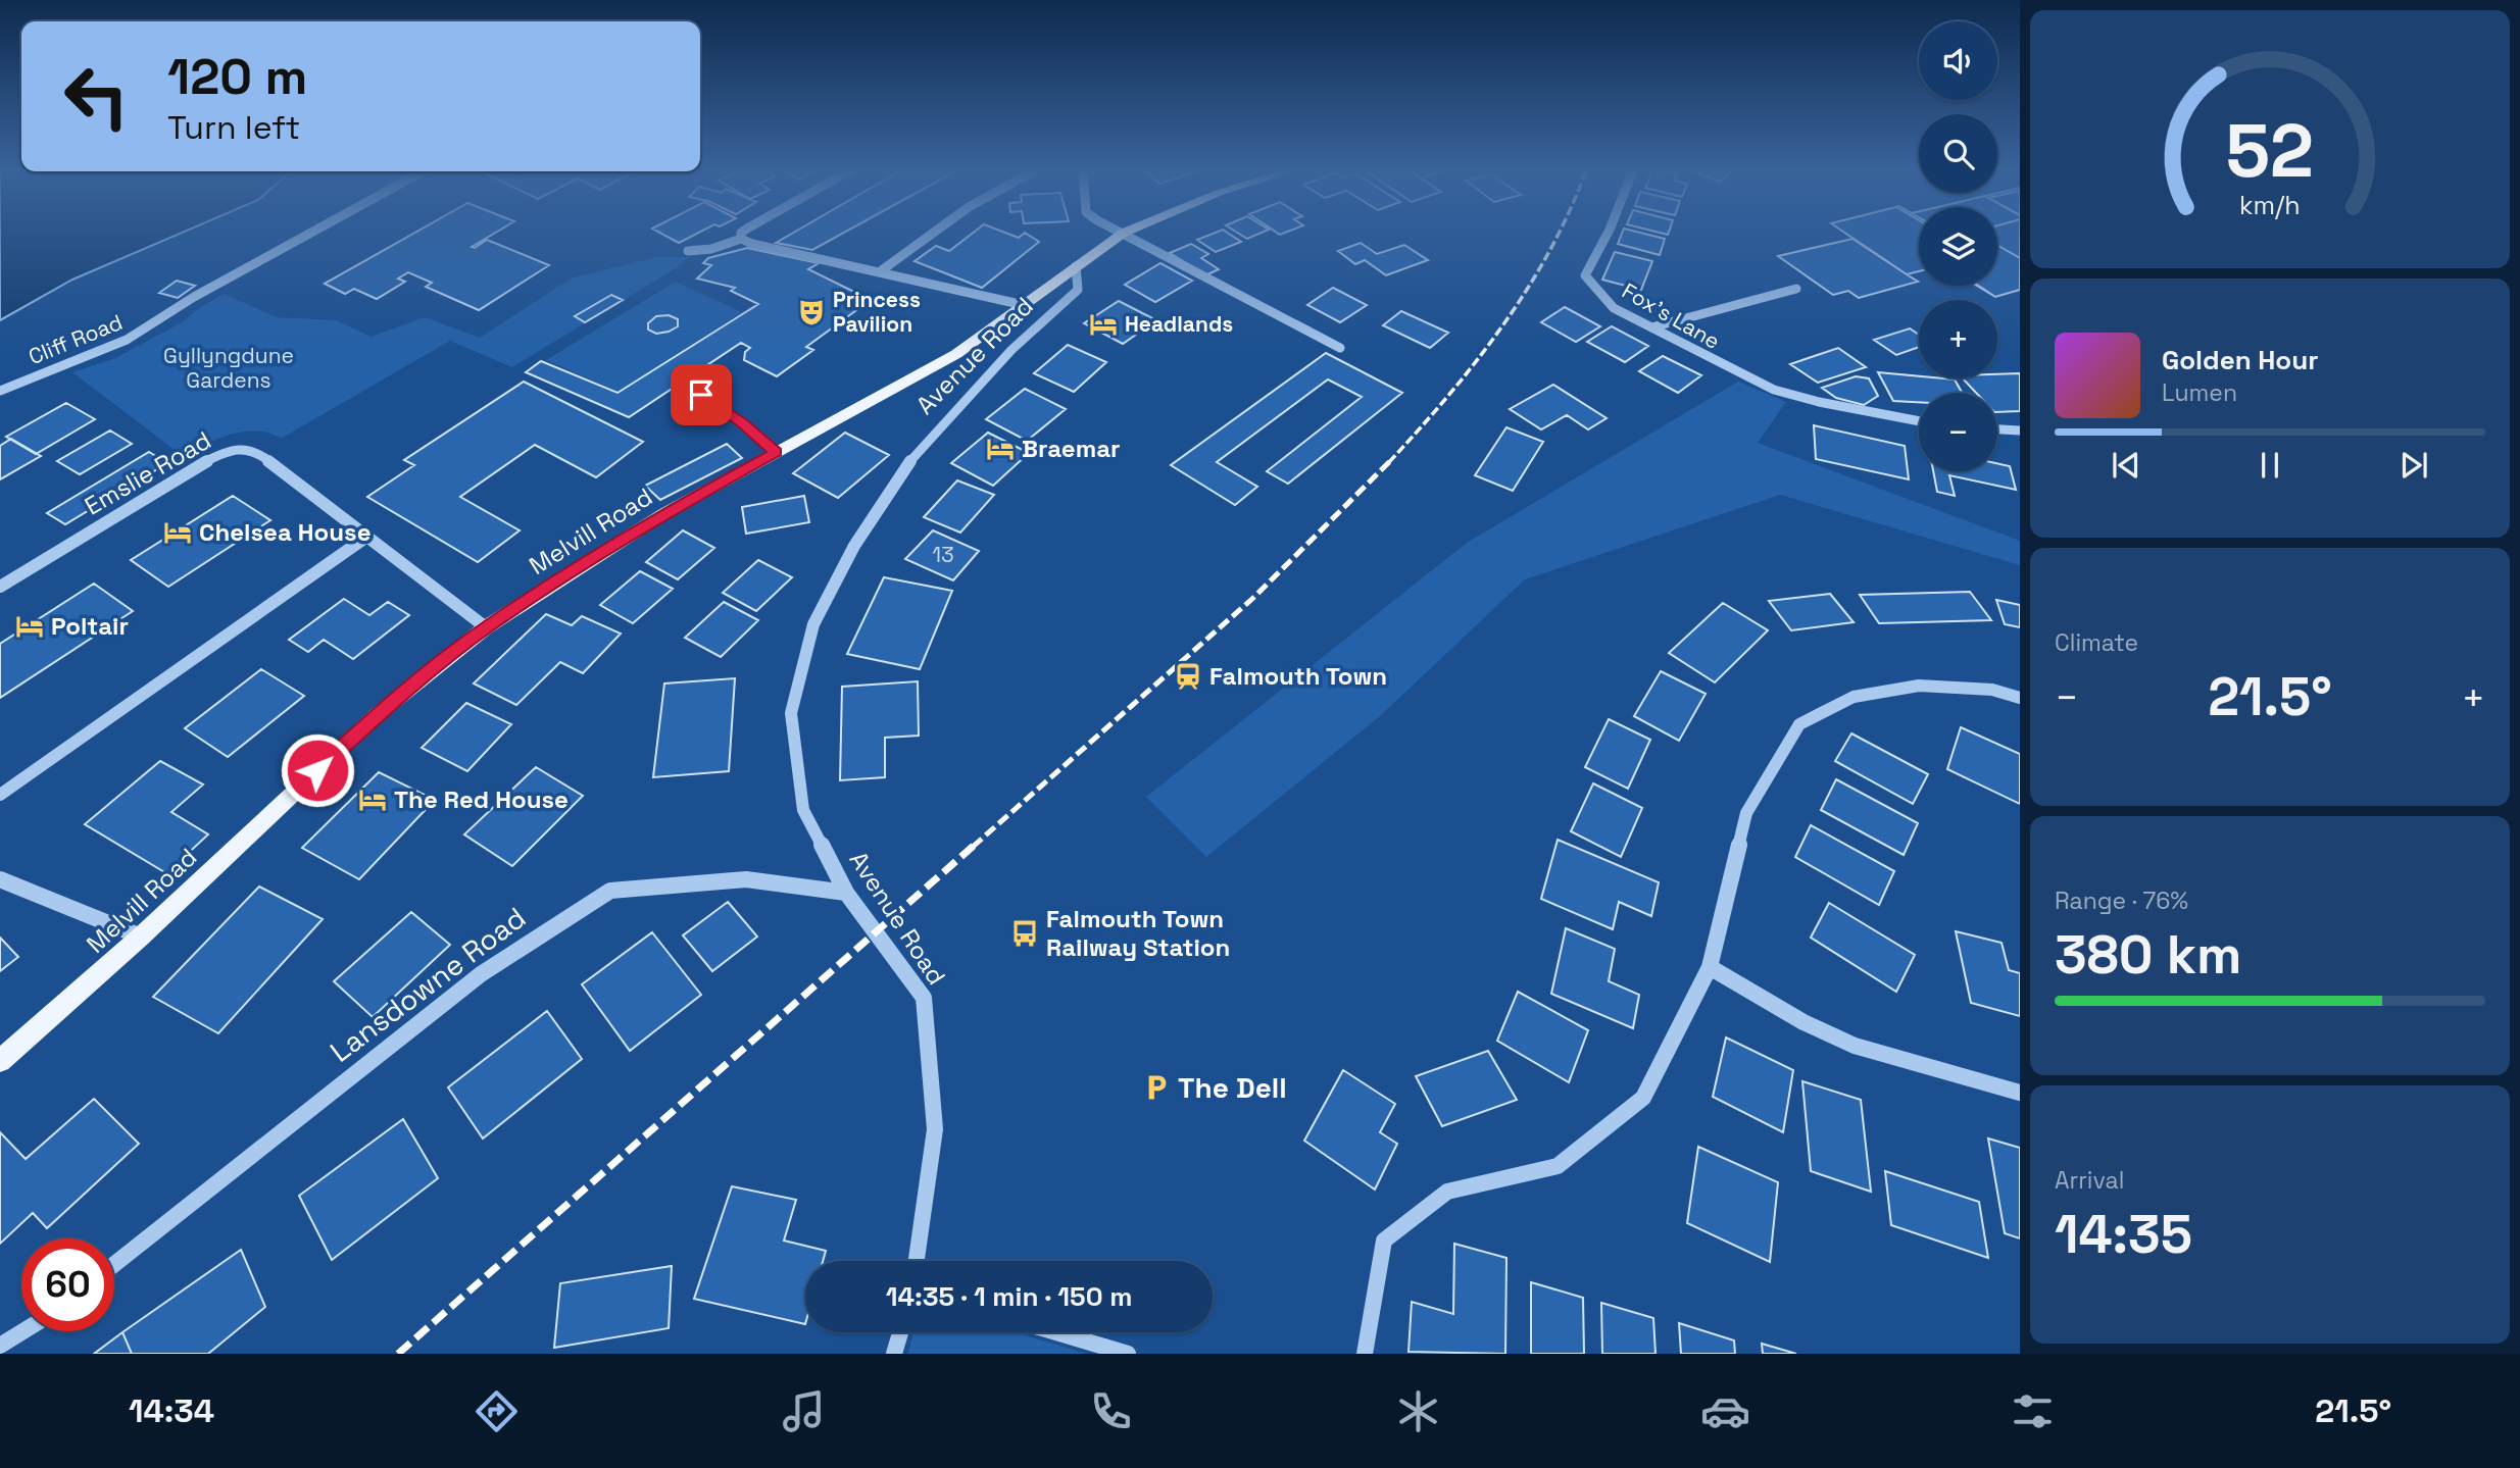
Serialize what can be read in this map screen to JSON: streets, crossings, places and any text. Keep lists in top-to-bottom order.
{
  "streets": {
    "main road": ["Melvill Road"],
    "street": [
      "Fox's Lane",
      "Cliff Road",
      "Avenue Road",
      "Emslie Road",
      "Lansdowne Road"
    ]
  },
  "crossings": [
    ["Avenue Road", "Melvill Road"],
    ["Avenue Road", "Lansdowne Road"],
    ["Emslie Road", "Melvill Road"]
  ],
  "parks": ["Gyllyngdune Gardens"],
  "places": {
    "theatre": ["Princess Pavilion"],
    "hotel": [
      "Headlands",
      "Braemar",
      "Chelsea House",
      "Poltair",
      "The Red House"
    ],
    "station": ["Falmouth Town"],
    "bus stop": ["Falmouth Town Railway Station"],
    "parking": ["The Dell"]
  },
  "house_numbers": ["13"],
  "page": {
    "map_buttons": ["+", "−"],
    "turn": ["120 m", "Turn left"],
    "song": ["Golden Hour", "Lumen"],
    "tile": [
      "Climate",
      ["Range · 76%", "380 km"],
      ["Arrival", "14:35"]
    ],
    "heat": ["−", "21.5°", "+"],
    "limit": "60",
    "trip": "14:35 · 1 min · 150 m",
    "tabs": ["14:34", "21.5°"],
    "gauge": ["52", "km/h"]
  }
}
